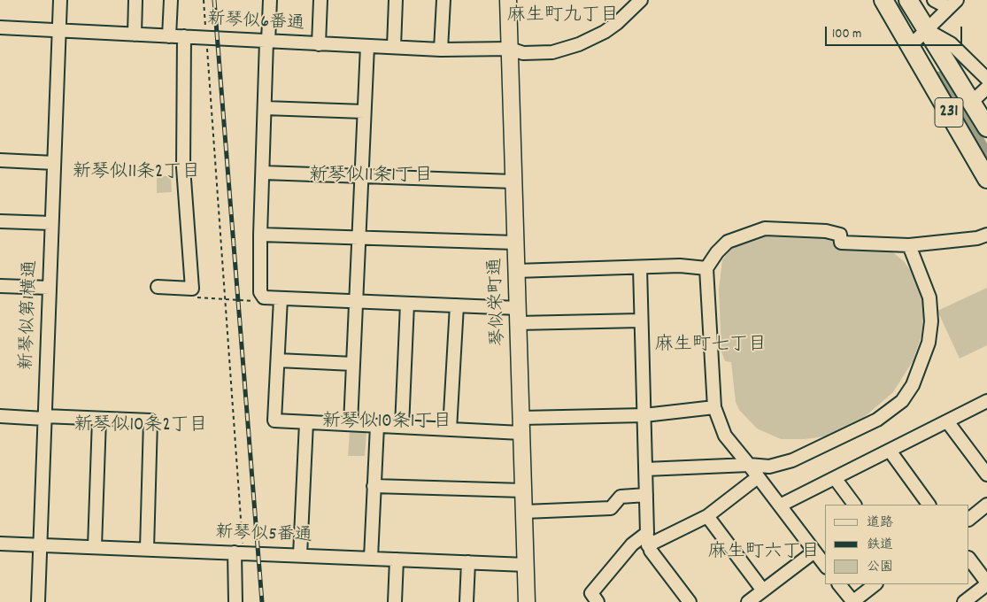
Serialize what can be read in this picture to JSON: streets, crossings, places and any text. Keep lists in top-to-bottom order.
{
  "streets": {
    "highway": ["231"],
    "main road": ["琴似栄町通"],
    "street": ["新琴似6番通", "新琴似第1横通", "新琴似5番通"]
  },
  "crossings": [
    ["新琴似6番通", "琴似栄町通"],
    ["新琴似6番通", "新琴似第1横通"],
    ["琴似栄町通", "新琴似5番通"],
    ["新琴似第1横通", "新琴似5番通"]
  ],
  "districts": [
    "麻生町九丁目",
    "新琴似11条2丁目",
    "新琴似11条1丁目",
    "麻生町七丁目",
    "新琴似10条1丁目",
    "新琴似10条2丁目",
    "麻生町六丁目"
  ],
  "legend": ["道路", "鉄道", "公園"],
  "scale_bar": "100 m"
}
